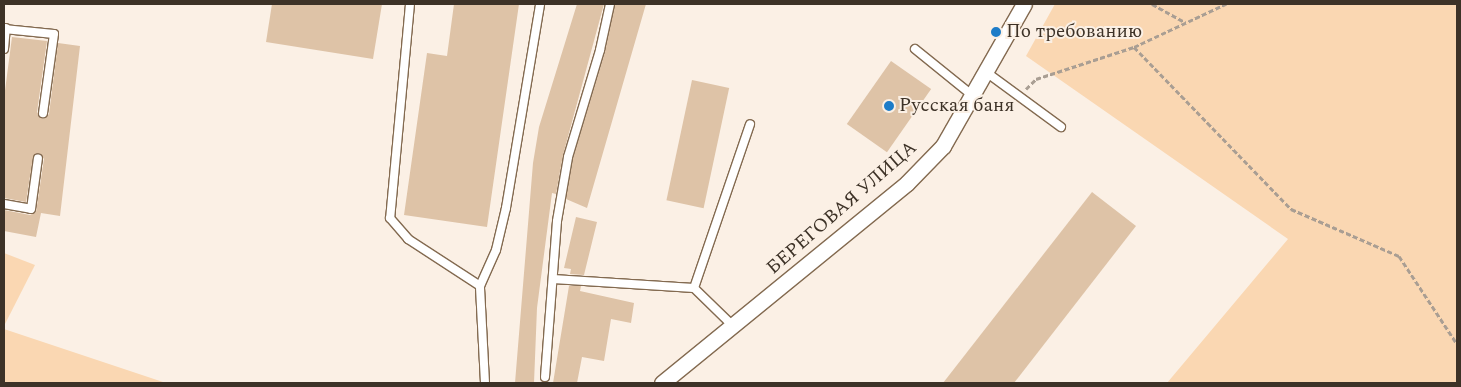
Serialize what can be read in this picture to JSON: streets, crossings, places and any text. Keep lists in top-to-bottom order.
{
  "streets": {
    "street": ["БЕРЕГОВАЯ УЛИЦА"]
  },
  "places": ["По требованию", "Русская баня"]
}
